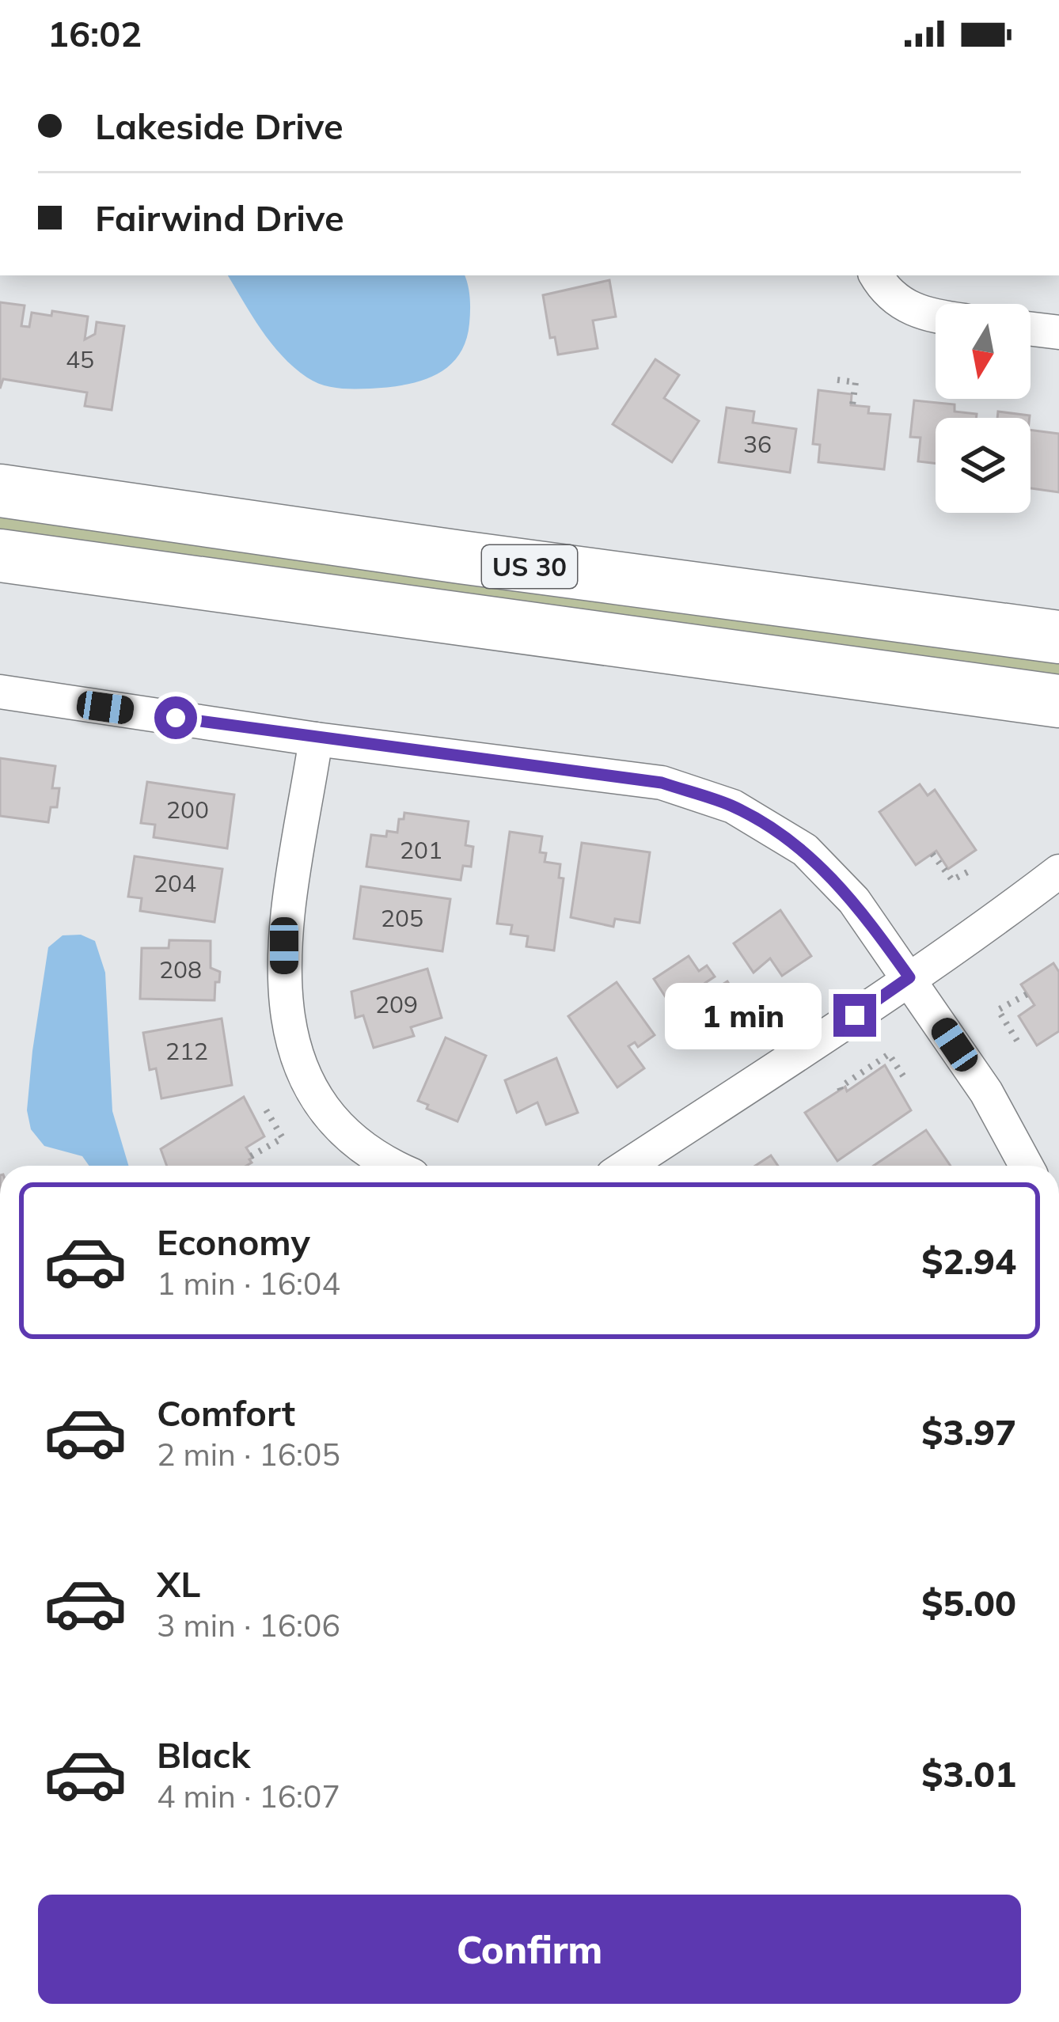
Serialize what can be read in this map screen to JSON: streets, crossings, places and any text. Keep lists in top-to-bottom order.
{
  "streets": {
    "main road": ["US 30"]
  },
  "house_numbers": [
    "45",
    "36",
    "200",
    "201",
    "204",
    "205",
    "208",
    "209",
    "212"
  ],
  "north": "bottom",
  "page": {
    "status": "16:02",
    "banner": ["Lakeside Drive", "Fairwind Drive"],
    "bubble": "1 min",
    "list": [
      {
        "name": "Economy",
        "note": "1 min · 16:04",
        "value": "$2.94"
      },
      {
        "name": "Comfort",
        "note": "2 min · 16:05",
        "value": "$3.97"
      },
      {
        "name": "XL",
        "note": "3 min · 16:06",
        "value": "$5.00"
      },
      {
        "name": "Black",
        "note": "4 min · 16:07",
        "value": "$3.01"
      }
    ],
    "buttons": "Confirm"
  }
}
